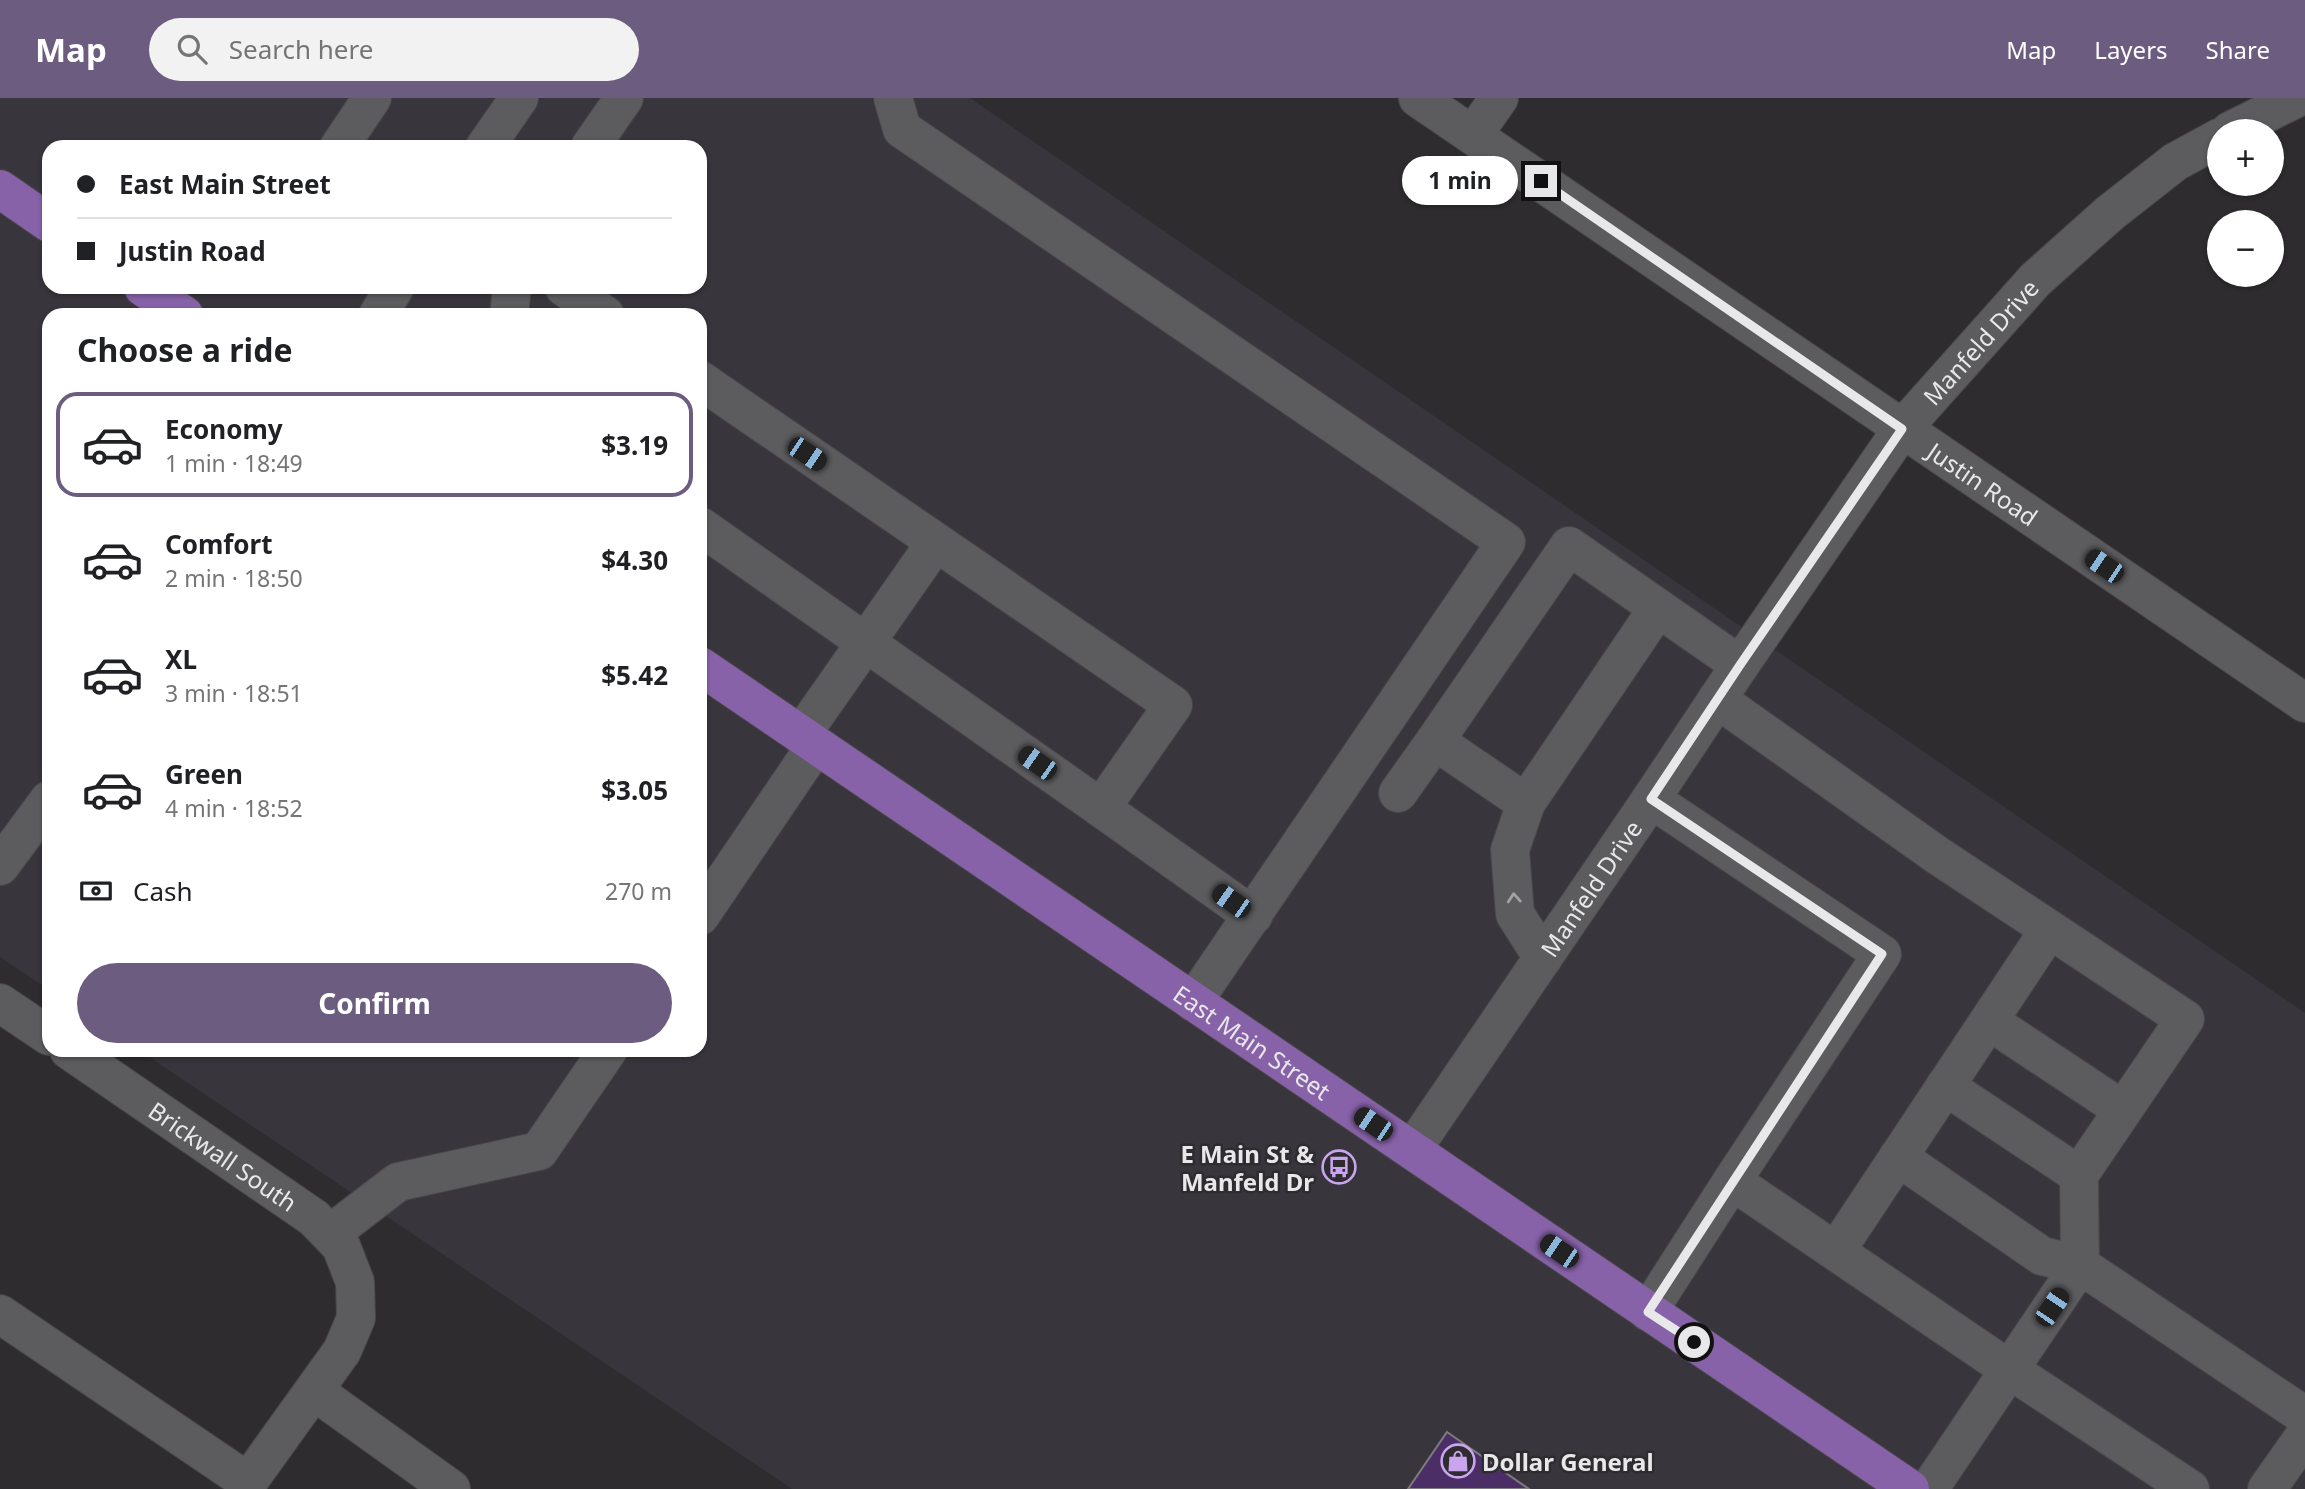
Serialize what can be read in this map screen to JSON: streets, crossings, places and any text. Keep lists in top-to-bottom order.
{
  "streets": {
    "main road": ["East Main Street"],
    "street": ["Manfeld Drive", "Justin Road", "Brickwall South"]
  },
  "crossings": [
    ["Manfeld Drive", "Justin Road"],
    ["Manfeld Drive", "East Main Street"]
  ],
  "places": {
    "bus stop": ["E Main St & Manfeld Dr"],
    "shop": ["Dollar General"]
  },
  "page": {
    "header": "Map",
    "search": "Search here",
    "nav": ["Map", "Layers", "Share"],
    "map_buttons": ["+", "−"],
    "banner": ["East Main Street", "Justin Road"],
    "bubble": "1 min",
    "heading": "Choose a ride",
    "list": [
      {
        "name": "Economy",
        "note": "1 min · 18:49",
        "value": "$3.19"
      },
      {
        "name": "Comfort",
        "note": "2 min · 18:50",
        "value": "$4.30"
      },
      {
        "name": "XL",
        "note": "3 min · 18:51",
        "value": "$5.42"
      },
      {
        "name": "Green",
        "note": "4 min · 18:52",
        "value": "$3.05"
      }
    ],
    "pay": ["Cash", "270 m"],
    "buttons": "Confirm"
  }
}
